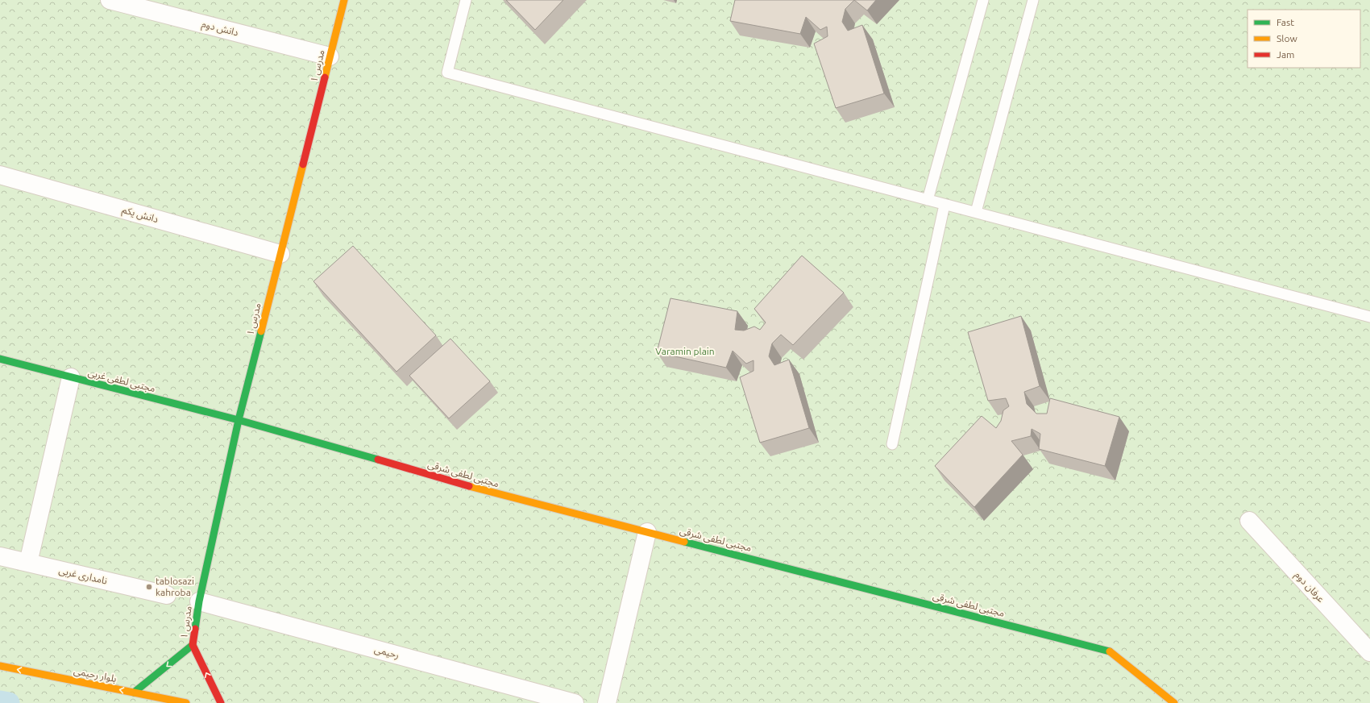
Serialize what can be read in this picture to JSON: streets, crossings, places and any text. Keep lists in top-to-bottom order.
{
  "streets": {
    "street": [
      "دانش دوم",
      "مدرس ۱",
      "دانش یکم",
      "مجتبی لطفی غربی",
      "مجتبی لطفی شرقی",
      "نامداری غربی",
      "عرفان دوم",
      "رحیمی",
      "بلوار رحیمی"
    ]
  },
  "crossings": [
    ["دانش دوم", "مدرس ۱"],
    ["مدرس ۱", "دانش یکم"],
    ["مدرس ۱", "مجتبی لطفی غربی"],
    ["مدرس ۱", "مجتبی لطفی شرقی"],
    ["مدرس ۱", "رحیمی"],
    ["مدرس ۱", "بلوار رحیمی"],
    ["مجتبی لطفی غربی", "مجتبی لطفی شرقی"]
  ],
  "one_way": ["بلوار رحیمی"],
  "parks": ["Varamin plain"],
  "places": ["tablosazi kahroba"],
  "legend": ["Fast", "Slow", "Jam"]
}
